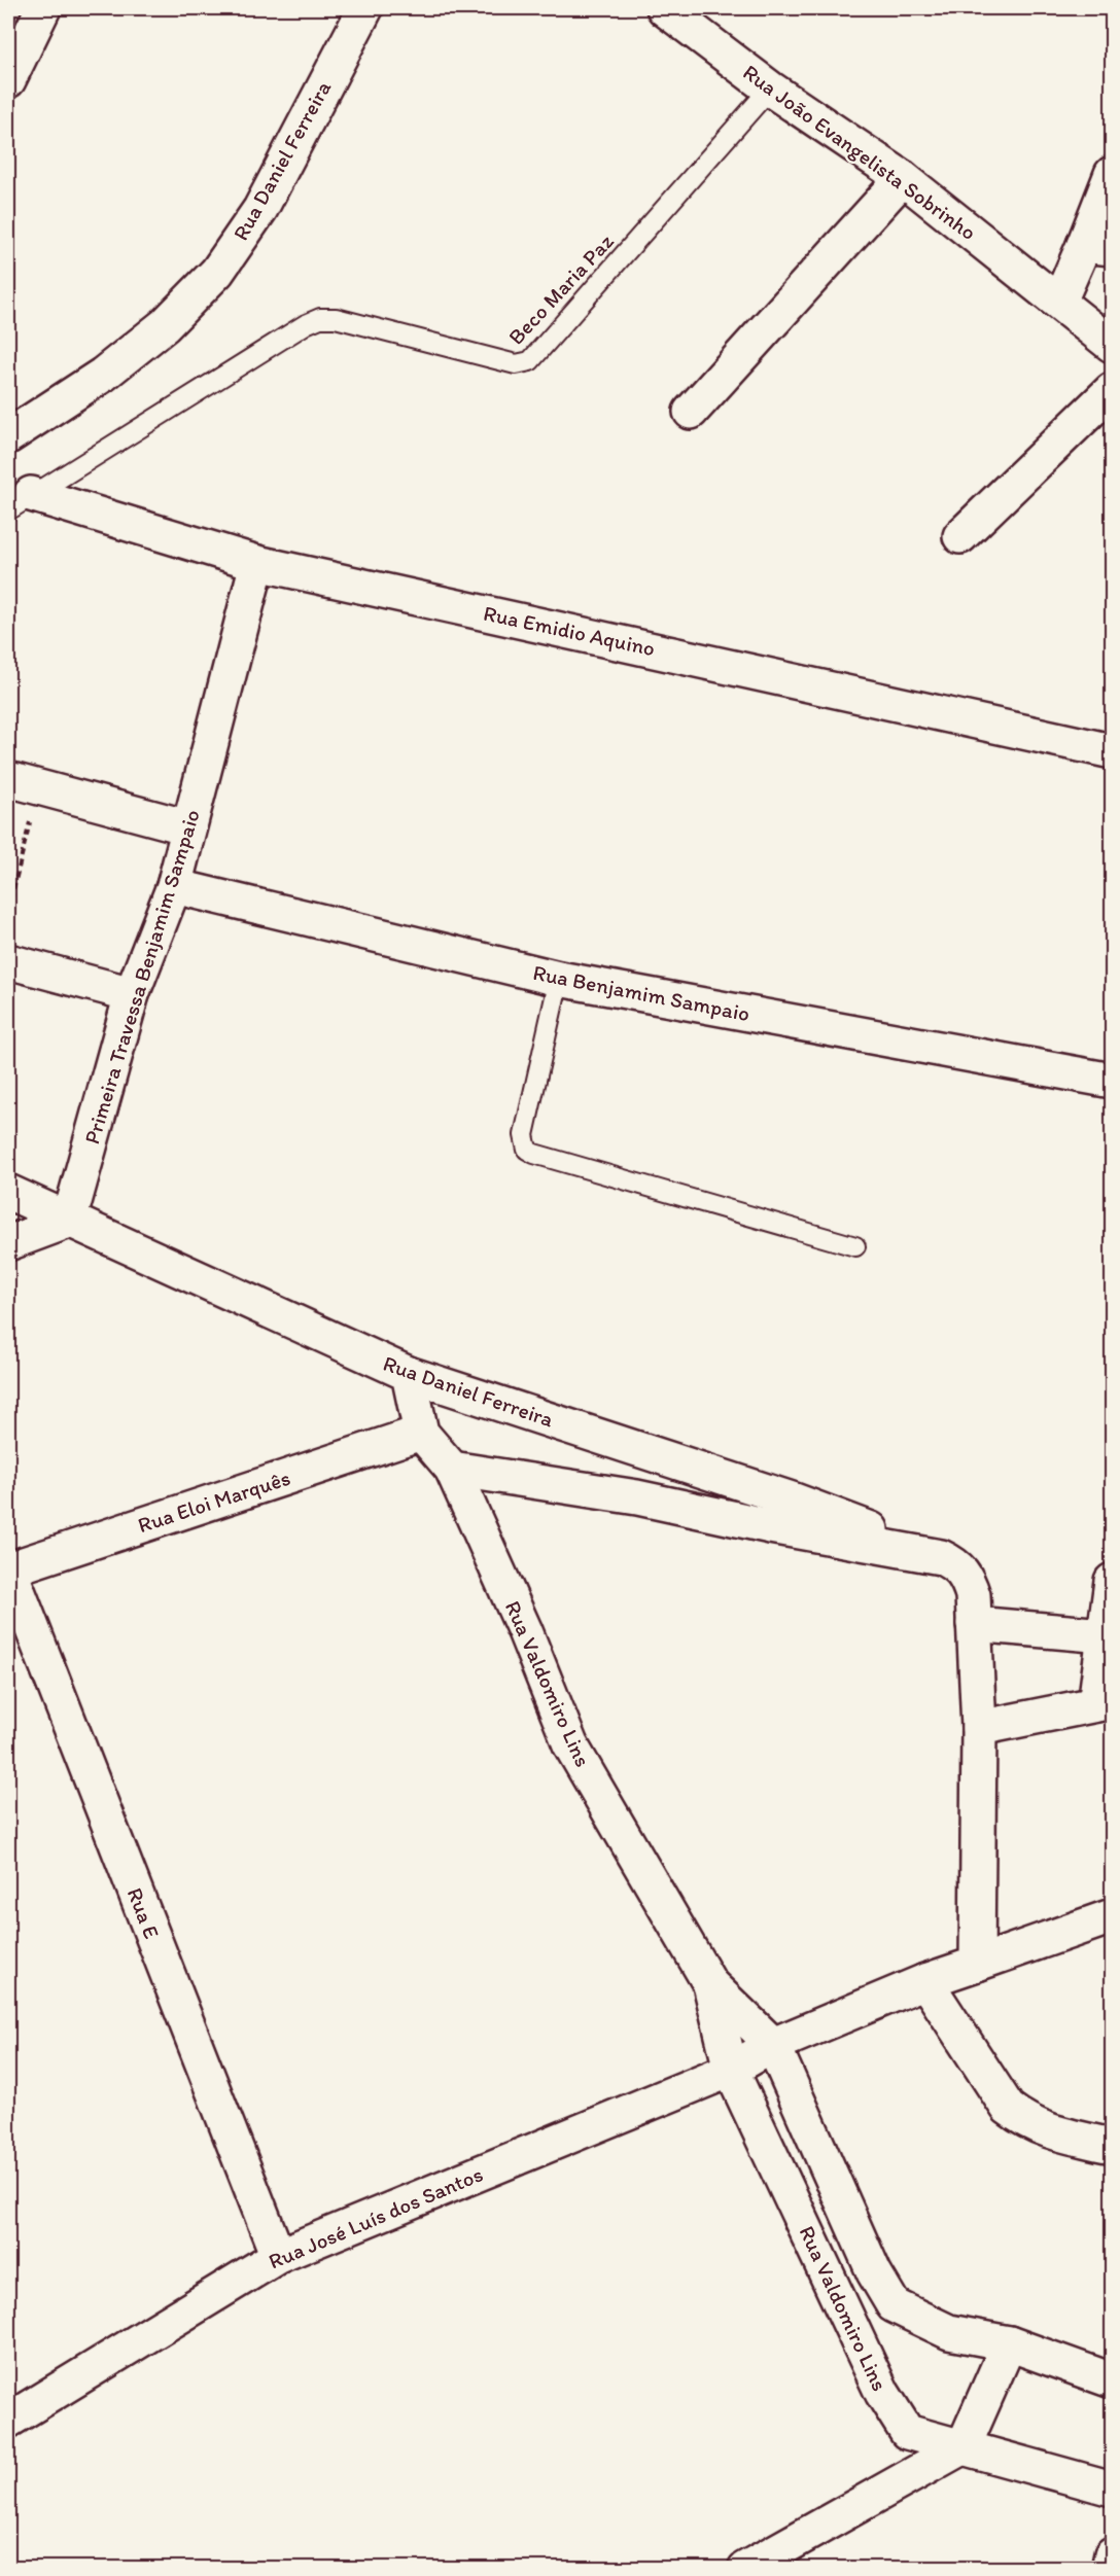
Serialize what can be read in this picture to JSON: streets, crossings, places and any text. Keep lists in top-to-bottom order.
{
  "streets": {
    "street": [
      "Rua João Evangelista Sobrinho",
      "Rua Daniel Ferreira",
      "Rua Emidio Aquino",
      "Primeira Travessa Benjamim Sampaio",
      "Rua Benjamim Sampaio",
      "Rua Eloi Marquês",
      "Rua Valdomiro Lins",
      "Rua E",
      "Rua José Luís dos Santos"
    ],
    "lane": ["Beco Maria Paz"]
  },
  "crossings": [
    ["Rua João Evangelista Sobrinho", "Beco Maria Paz"],
    ["Rua Daniel Ferreira", "Primeira Travessa Benjamim Sampaio"],
    ["Rua Daniel Ferreira", "Rua Valdomiro Lins"],
    ["Beco Maria Paz", "Rua Emidio Aquino"],
    ["Rua Emidio Aquino", "Primeira Travessa Benjamim Sampaio"],
    ["Primeira Travessa Benjamim Sampaio", "Rua Benjamim Sampaio"],
    ["Rua Eloi Marquês", "Rua Valdomiro Lins"],
    ["Rua Eloi Marquês", "Rua E"],
    ["Rua Valdomiro Lins", "Rua José Luís dos Santos"],
    ["Rua E", "Rua José Luís dos Santos"]
  ]
}
